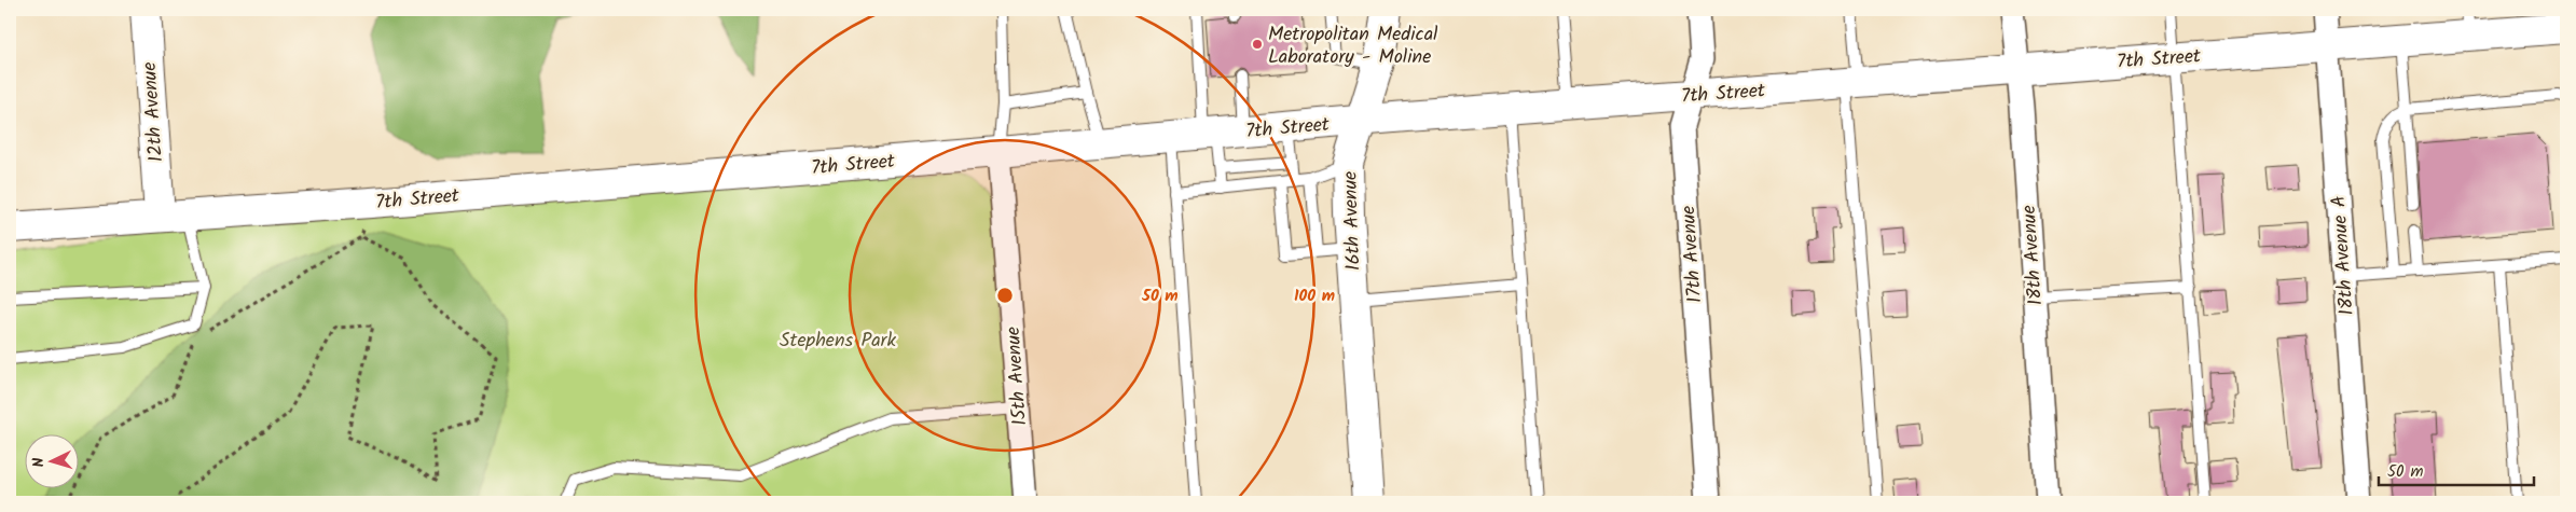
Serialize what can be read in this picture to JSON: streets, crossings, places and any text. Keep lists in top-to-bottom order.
{
  "streets": {
    "street": [
      "7th Street",
      "12th Avenue",
      "16th Avenue",
      "17th Avenue",
      "18th Avenue",
      "18th Avenue A",
      "15th Avenue"
    ]
  },
  "crossings": [
    ["7th Street", "12th Avenue"],
    ["7th Street", "16th Avenue"],
    ["7th Street", "17th Avenue"],
    ["7th Street", "18th Avenue"],
    ["7th Street", "18th Avenue A"],
    ["7th Street", "15th Avenue"]
  ],
  "parks": ["Stephens Park"],
  "places": ["Metropolitan Medical Laboratory - Moline"],
  "scale_bar": "50 m",
  "north": "left",
  "rings": ["50 m", "100 m"]
}
